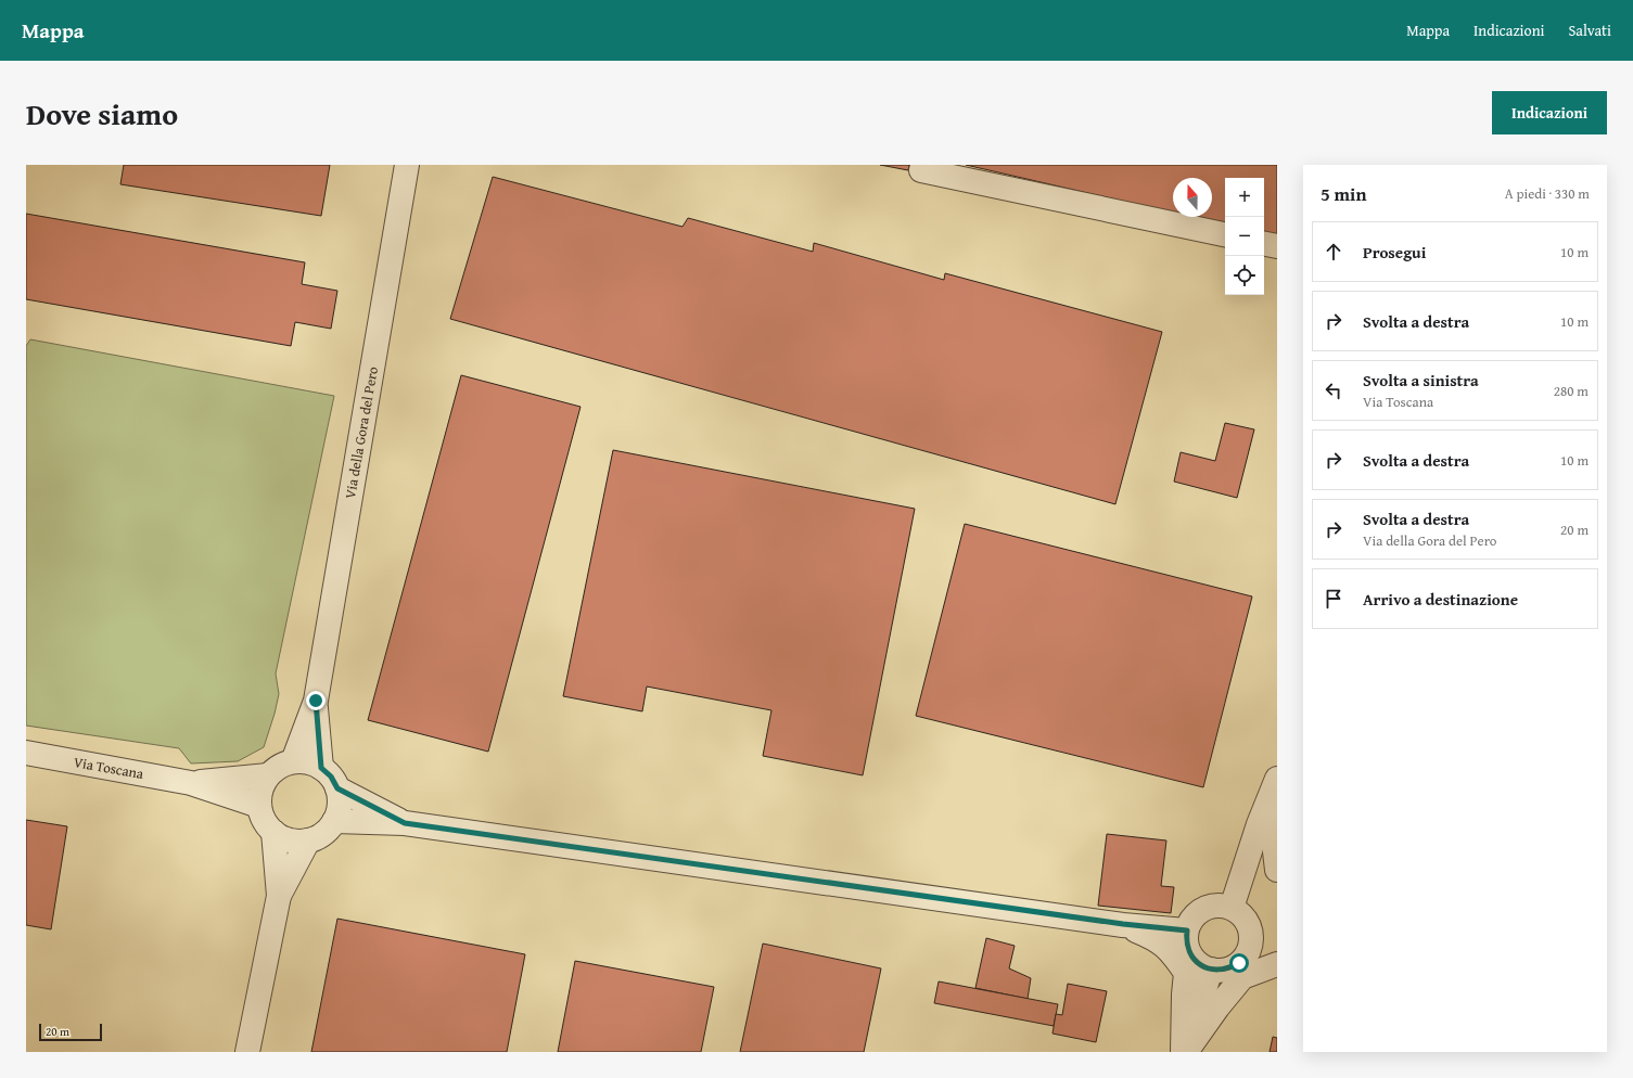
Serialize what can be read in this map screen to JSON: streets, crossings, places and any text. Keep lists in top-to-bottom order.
{
  "streets": {
    "street": ["Via della Gora del Pero", "Via Toscana"]
  },
  "crossings": [
    ["Via della Gora del Pero", "Via Toscana"]
  ],
  "scale_bar": "20 m",
  "north": "top",
  "page": {
    "header": "Mappa",
    "nav": ["Mappa", "Indicazioni", "Salvati"],
    "title": "Dove siamo",
    "buttons": "Indicazioni",
    "heading": ["5 min", "A piedi · 330 m"],
    "map_buttons": ["+", "−"],
    "list": [
      ["Prosegui", "10 m"],
      ["Svolta a destra", "10 m"],
      ["Svolta a sinistra", "Via Toscana", "280 m"],
      ["Svolta a destra", "10 m"],
      ["Svolta a destra", "Via della Gora del Pero", "20 m"],
      "Arrivo a destinazione"
    ],
    "scale": "20 m"
  }
}
